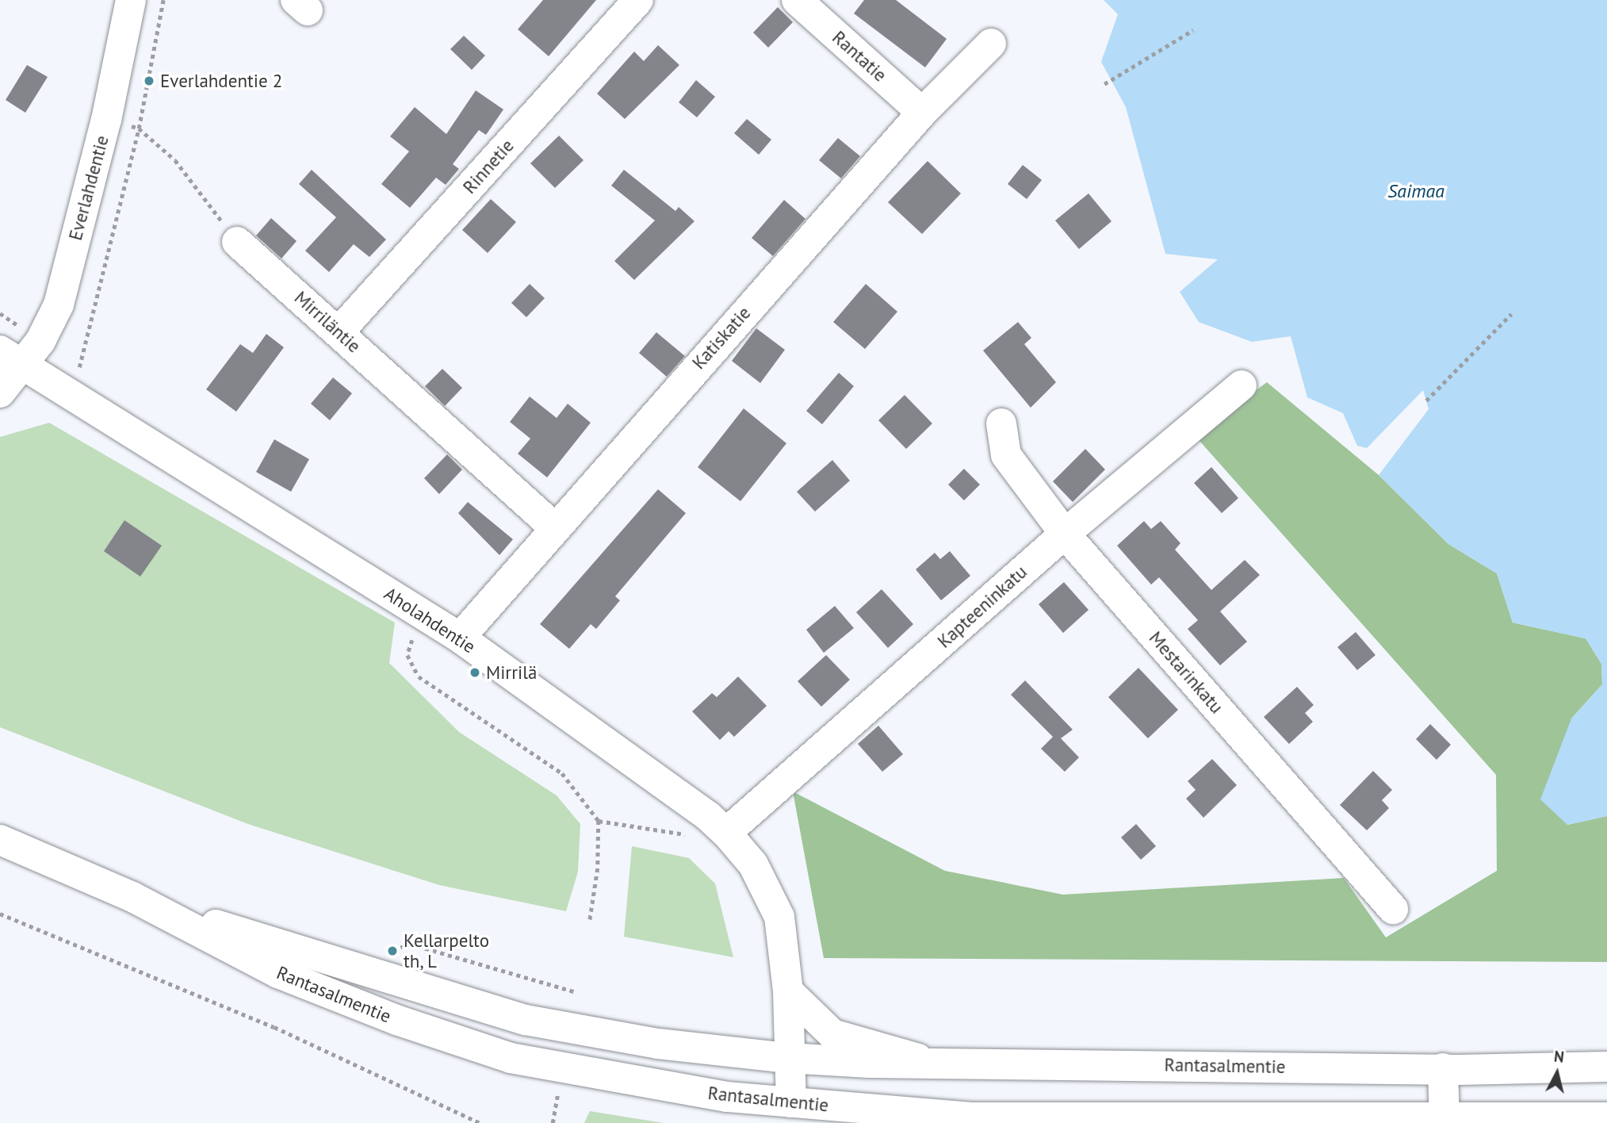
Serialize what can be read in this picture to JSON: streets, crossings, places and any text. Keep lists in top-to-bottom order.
{
  "streets": {
    "main road": [
      "Rantatie",
      "Rinnetie",
      "Everlahdentie",
      "Mirriläntie",
      "Katiskatie",
      "Kapteeninkatu",
      "Aholahdentie",
      "Mestarinkatu",
      "Rantasalmentie"
    ]
  },
  "crossings": [
    ["Rantatie", "Katiskatie"],
    ["Rinnetie", "Mirriläntie"],
    ["Everlahdentie", "Aholahdentie"],
    ["Mirriläntie", "Katiskatie"],
    ["Katiskatie", "Aholahdentie"],
    ["Kapteeninkatu", "Aholahdentie"],
    ["Kapteeninkatu", "Mestarinkatu"],
    ["Aholahdentie", "Rantasalmentie"]
  ],
  "water": ["Saimaa"],
  "places": ["Everlahdentie 2", "Mirrilä", "Kellarpelto th, L"],
  "north": "top"
}
